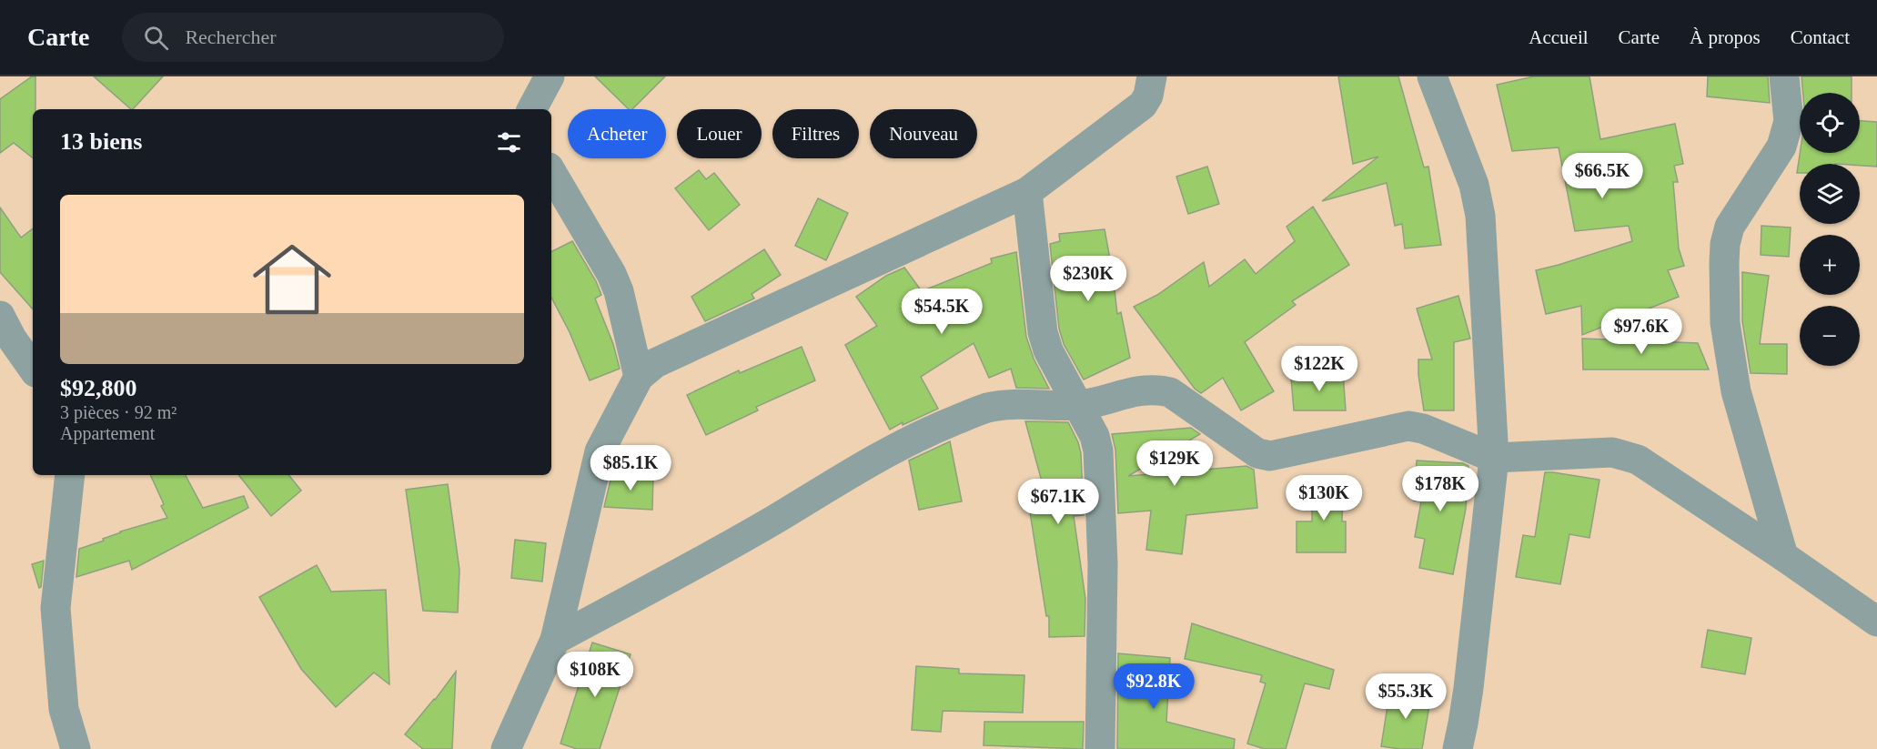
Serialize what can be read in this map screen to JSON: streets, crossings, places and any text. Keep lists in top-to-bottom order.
{
  "page": {
    "header": "Carte",
    "search": "Rechercher",
    "nav": [
      "Accueil",
      "Carte",
      "À propos",
      "Contact"
    ],
    "map_buttons": ["+", "−"],
    "chip": [
      "Acheter",
      "Louer",
      "Filtres",
      "Nouveau"
    ],
    "heading": "13 biens",
    "price": [
      "$66.5K",
      "$230K",
      "$54.5K",
      "$97.6K",
      "$122K",
      "$129K",
      "$85.1K",
      "$178K",
      "$130K",
      "$67.1K",
      "$108K",
      "$92.8K",
      "$55.3K"
    ],
    "list": [
      {
        "name": "$92,800",
        "note": "3 pièces · 92 m² · Appartement"
      }
    ]
  }
}
